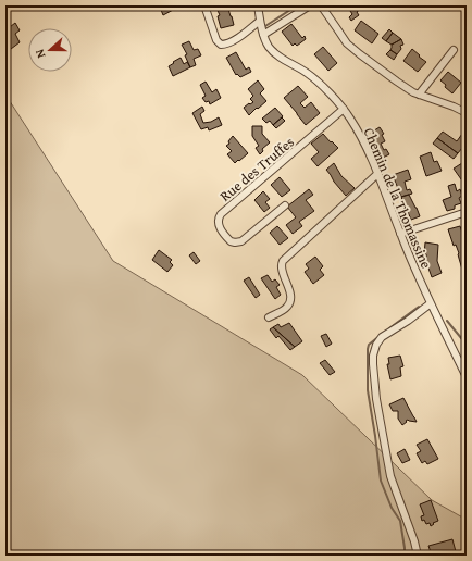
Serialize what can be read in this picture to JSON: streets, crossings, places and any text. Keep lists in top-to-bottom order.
{
  "streets": {
    "street": ["Rue des Truffes", "Chemin de la Thomassine"]
  },
  "crossings": [
    ["Rue des Truffes", "Chemin de la Thomassine"]
  ],
  "north": "left"
}
